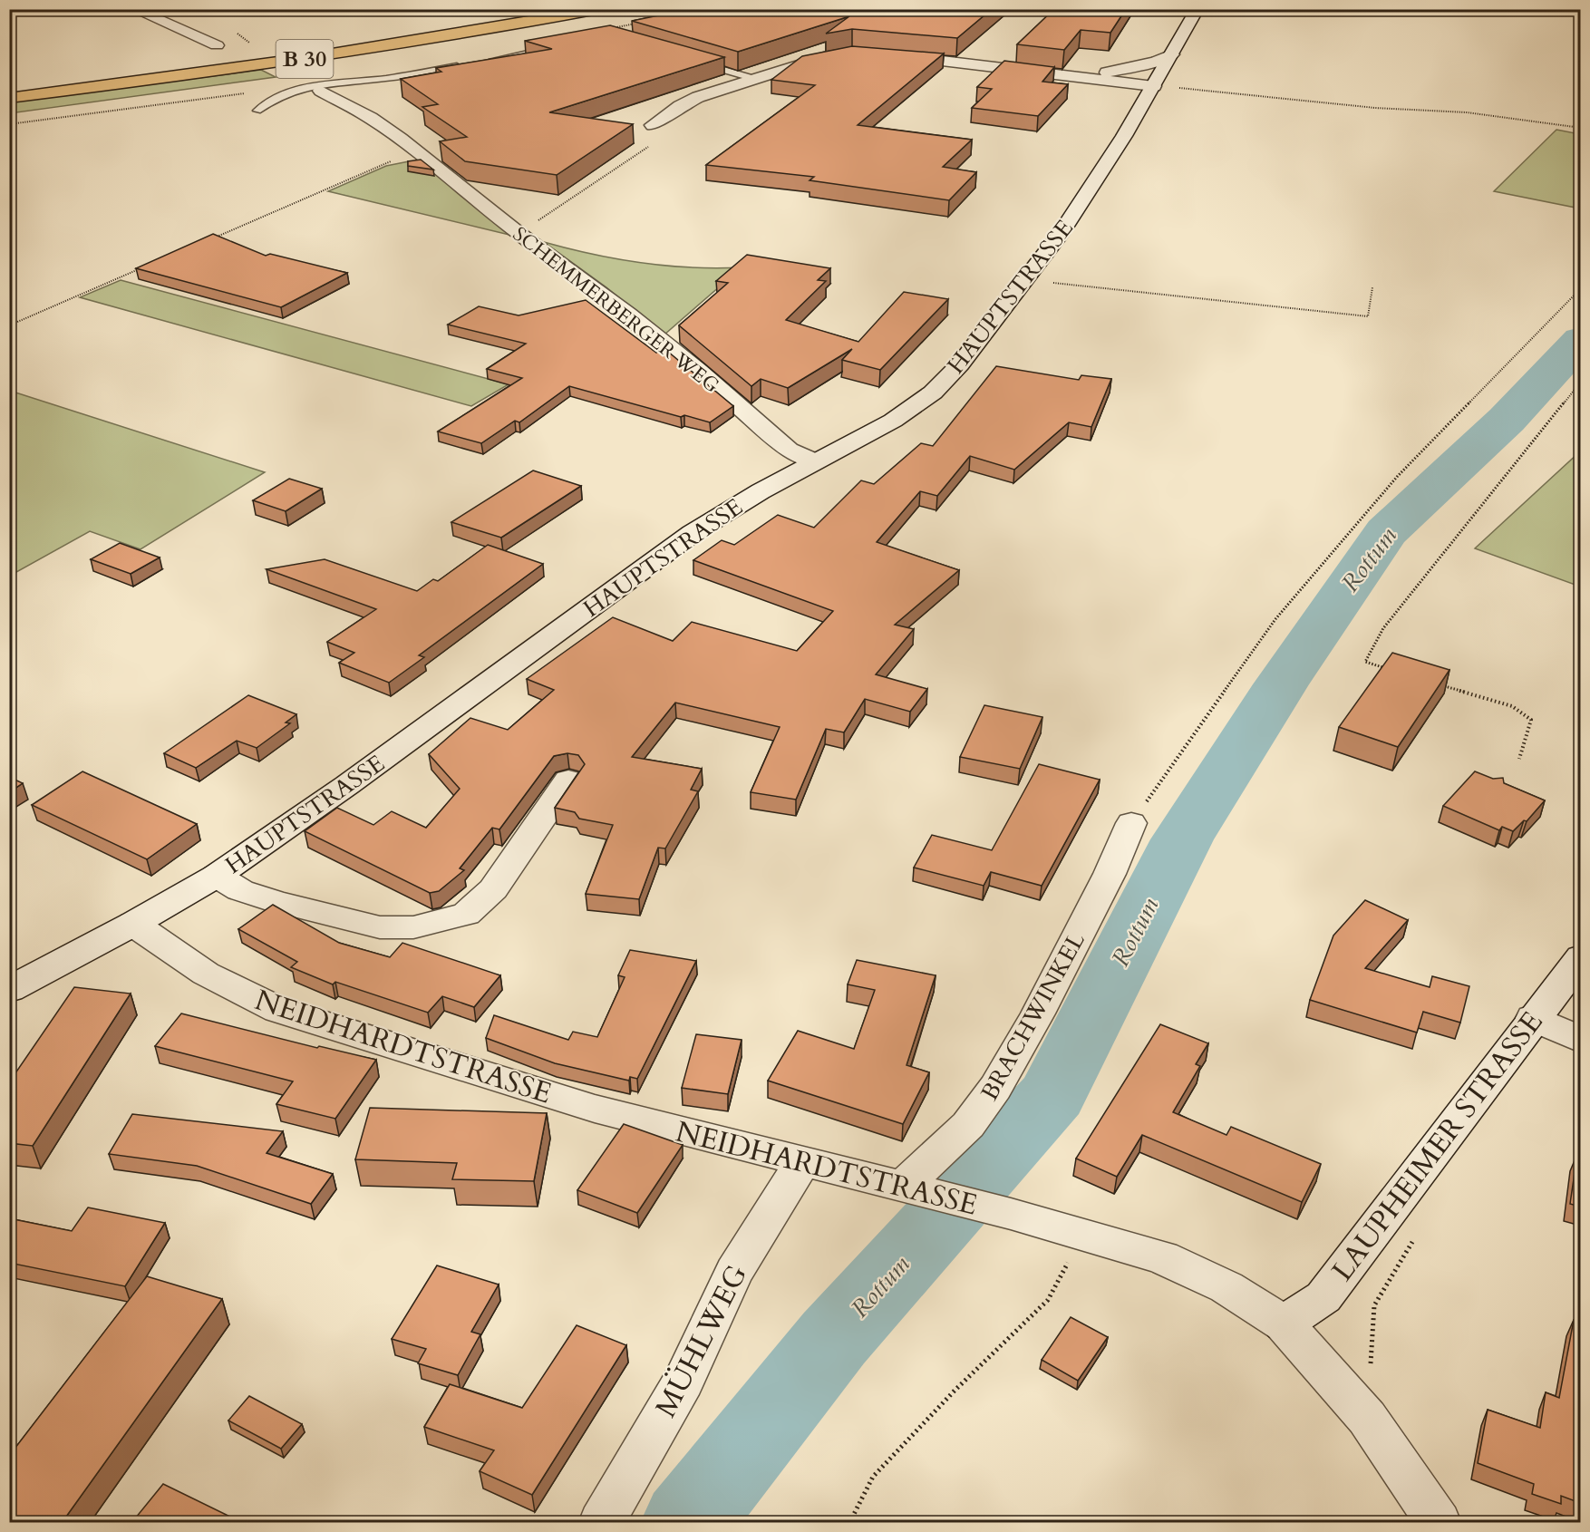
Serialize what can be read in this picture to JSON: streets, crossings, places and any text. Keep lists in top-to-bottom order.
{
  "streets": {
    "highway": ["B 30"],
    "street": [
      "HAUPTSTRASSE",
      "SCHEMMERBERGER WEG",
      "BRACHWINKEL",
      "NEIDHARDTSTRASSE",
      "LAUPHEIMER STRASSE",
      "MÜHLWEG"
    ]
  },
  "crossings": [
    ["HAUPTSTRASSE", "SCHEMMERBERGER WEG"],
    ["HAUPTSTRASSE", "NEIDHARDTSTRASSE"],
    ["BRACHWINKEL", "NEIDHARDTSTRASSE"],
    ["NEIDHARDTSTRASSE", "LAUPHEIMER STRASSE"],
    ["NEIDHARDTSTRASSE", "MÜHLWEG"]
  ],
  "water": ["Rottum"]
}
